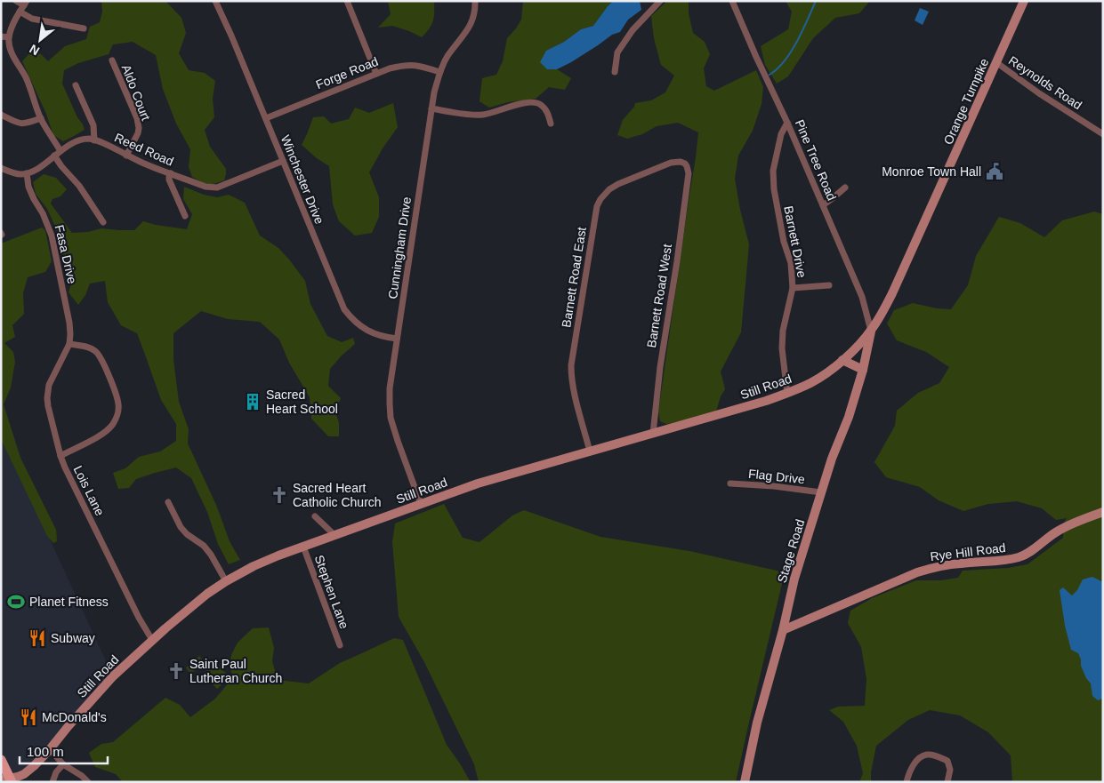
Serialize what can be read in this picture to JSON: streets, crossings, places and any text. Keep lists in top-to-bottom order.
{
  "streets": {
    "main road": [
      "Orange Turnpike",
      "Still Road",
      "Stage Road",
      "Rye Hill Road"
    ],
    "street": [
      "Forge Road",
      "Reynolds Road",
      "Aldo Court",
      "Reed Road",
      "Pine Tree Road",
      "Winchester Drive",
      "Barnett Drive",
      "Cunningham Drive",
      "Fasa Drive",
      "Barnett Road East",
      "Barnett Road West",
      "Flag Drive",
      "Lois Lane",
      "Stephen Lane"
    ]
  },
  "crossings": [
    ["Forge Road", "Winchester Drive"],
    ["Forge Road", "Cunningham Drive"],
    ["Reynolds Road", "Orange Turnpike"],
    ["Aldo Court", "Reed Road"],
    ["Orange Turnpike", "Pine Tree Road"],
    ["Orange Turnpike", "Still Road"],
    ["Orange Turnpike", "Stage Road"],
    ["Reed Road", "Winchester Drive"],
    ["Reed Road", "Fasa Drive"],
    ["Pine Tree Road", "Barnett Drive"],
    ["Pine Tree Road", "Still Road"],
    ["Pine Tree Road", "Stage Road"],
    ["Winchester Drive", "Cunningham Drive"],
    ["Barnett Drive", "Still Road"],
    ["Cunningham Drive", "Still Road"],
    ["Fasa Drive", "Lois Lane"],
    ["Barnett Road East", "Barnett Road West"],
    ["Barnett Road East", "Still Road"],
    ["Barnett Road West", "Still Road"],
    ["Still Road", "Lois Lane"],
    ["Still Road", "Stage Road"],
    ["Still Road", "Stephen Lane"],
    ["Flag Drive", "Stage Road"],
    ["Stage Road", "Rye Hill Road"]
  ],
  "places": {
    "public building": ["Monroe Town Hall"],
    "building": ["Sacred Heart School"],
    "church": ["Sacred Heart Catholic Church", "Saint Paul Lutheran Church"],
    "sports": ["Planet Fitness"],
    "restaurant": ["Subway", "McDonald's"]
  },
  "scale_bar": "100 m",
  "north": "bottom left"
}
